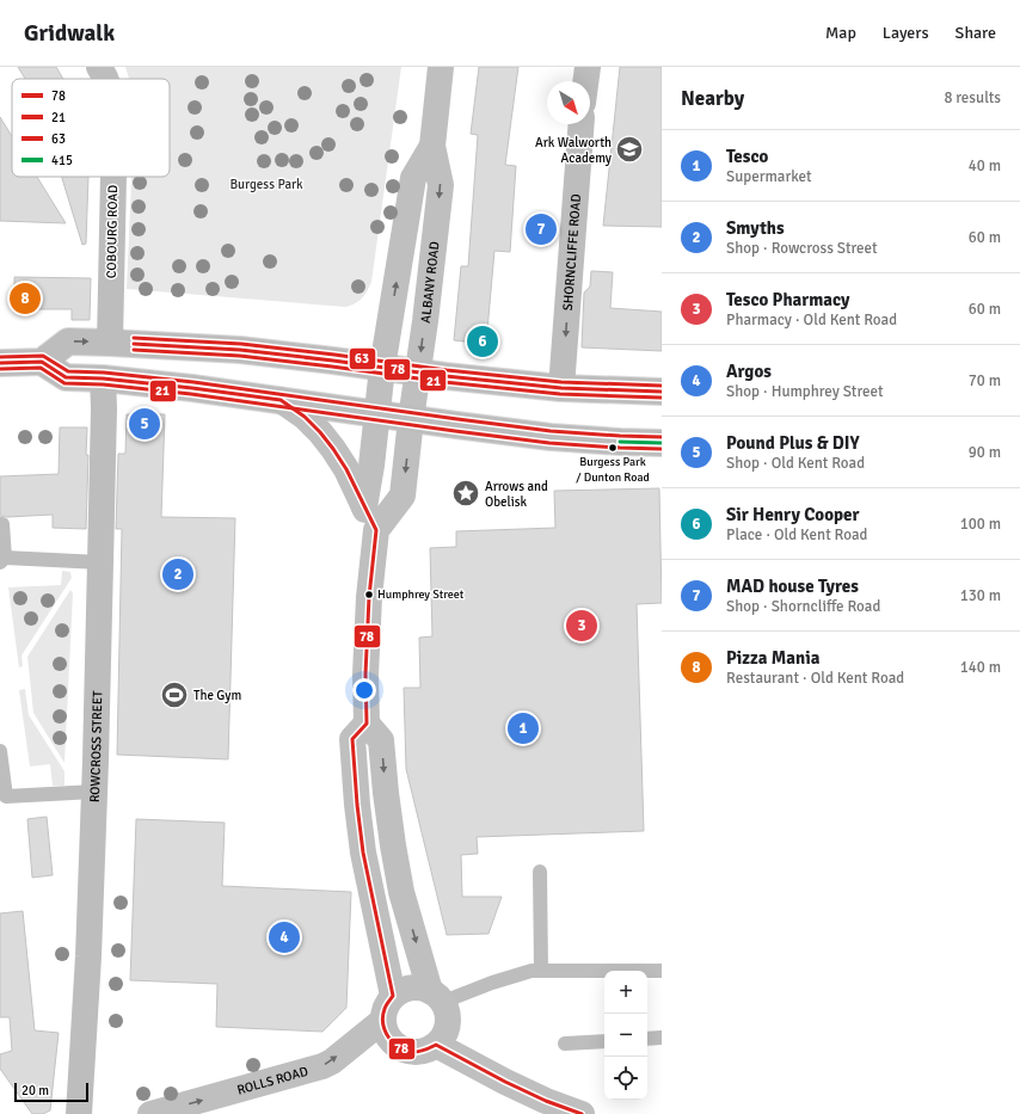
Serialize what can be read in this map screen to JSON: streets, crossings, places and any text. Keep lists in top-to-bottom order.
{
  "streets": {
    "main road": [
      "COBOURG ROAD",
      "SHORNCLIFFE ROAD",
      "ALBANY ROAD",
      "ROWCROSS STREET",
      "ROLLS ROAD"
    ]
  },
  "one_way": ["SHORNCLIFFE ROAD", "ROLLS ROAD"],
  "parks": ["Burgess Park"],
  "places": {
    "school or university": ["Ark Walworth Academy"],
    "other": ["Burgess Park / Dunton Road", "Humphrey Street"],
    "place": ["Arrows and Obelisk"],
    "sports": ["The Gym"]
  },
  "lines": [
    "transit line 63",
    "transit line 78",
    "transit line 21",
    "transit line 415"
  ],
  "legend": [
    "78",
    "21",
    "63",
    "415"
  ],
  "scale_bar": "20 m",
  "north": "bottom right",
  "page": {
    "header": "Gridwalk",
    "nav": ["Map", "Layers", "Share"],
    "heading": ["Nearby", "8 results"],
    "list": [
      {
        "mark": "1",
        "name": "Tesco",
        "note": "Supermarket",
        "value": "40 m"
      },
      {
        "mark": "2",
        "name": "Smyths",
        "note": "Shop · Rowcross Street",
        "value": "60 m"
      },
      {
        "mark": "3",
        "name": "Tesco Pharmacy",
        "note": "Pharmacy · Old Kent Road",
        "value": "60 m"
      },
      {
        "mark": "4",
        "name": "Argos",
        "note": "Shop · Humphrey Street",
        "value": "70 m"
      },
      {
        "mark": "5",
        "name": "Pound Plus & DIY",
        "note": "Shop · Old Kent Road",
        "value": "90 m"
      },
      {
        "mark": "6",
        "name": "Sir Henry Cooper",
        "note": "Place · Old Kent Road",
        "value": "100 m"
      },
      {
        "mark": "7",
        "name": "MAD house Tyres",
        "note": "Shop · Shorncliffe Road",
        "value": "130 m"
      },
      {
        "mark": "8",
        "name": "Pizza Mania",
        "note": "Restaurant · Old Kent Road",
        "value": "140 m"
      }
    ],
    "pins": [
      "7",
      "8",
      "6",
      "5",
      "2",
      "3",
      "1",
      "4"
    ],
    "map_buttons": ["+", "−"],
    "scale": "20 m"
  }
}
